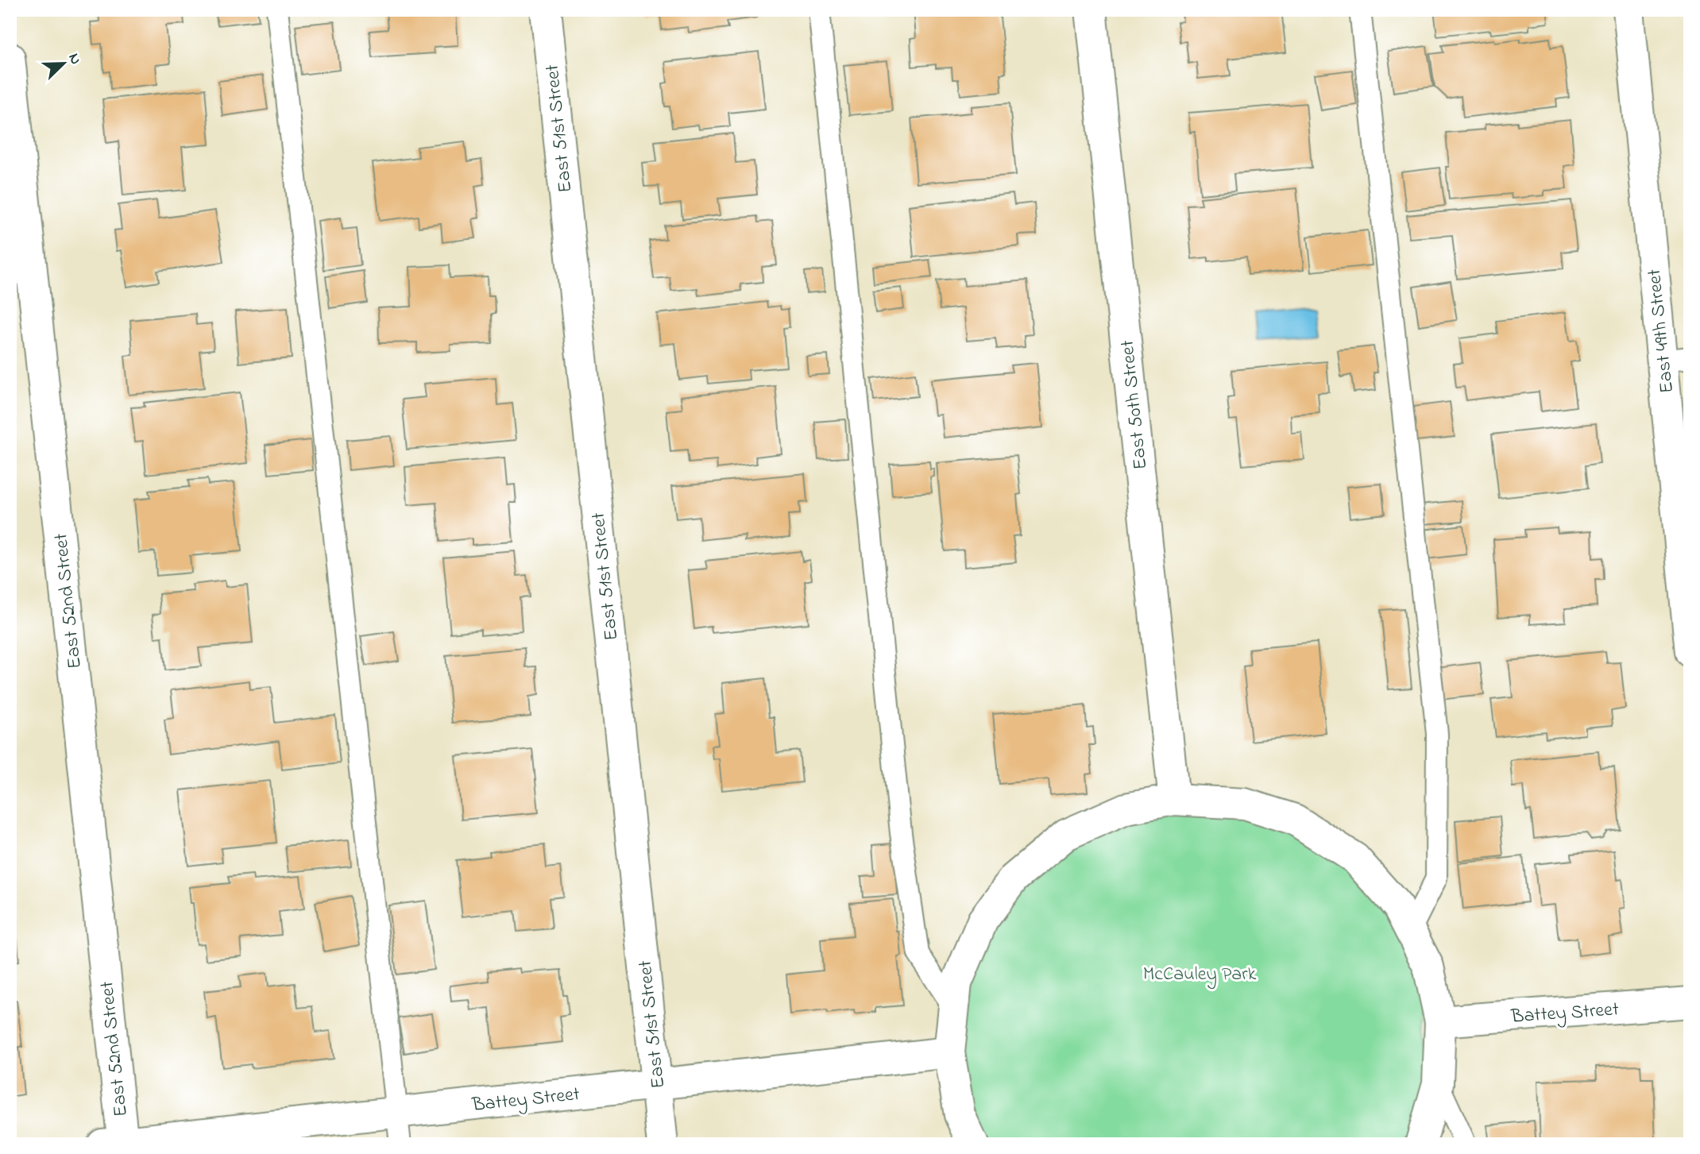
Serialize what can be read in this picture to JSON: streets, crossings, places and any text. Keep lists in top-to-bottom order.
{
  "streets": {
    "street": [
      "East 51st Street",
      "East 49th Street",
      "East 50th Street",
      "East 52nd Street",
      "Battey Street"
    ]
  },
  "crossings": [
    ["East 51st Street", "Battey Street"],
    ["East 52nd Street", "Battey Street"]
  ],
  "parks": ["McCauley Park"],
  "north": "top right"
}
